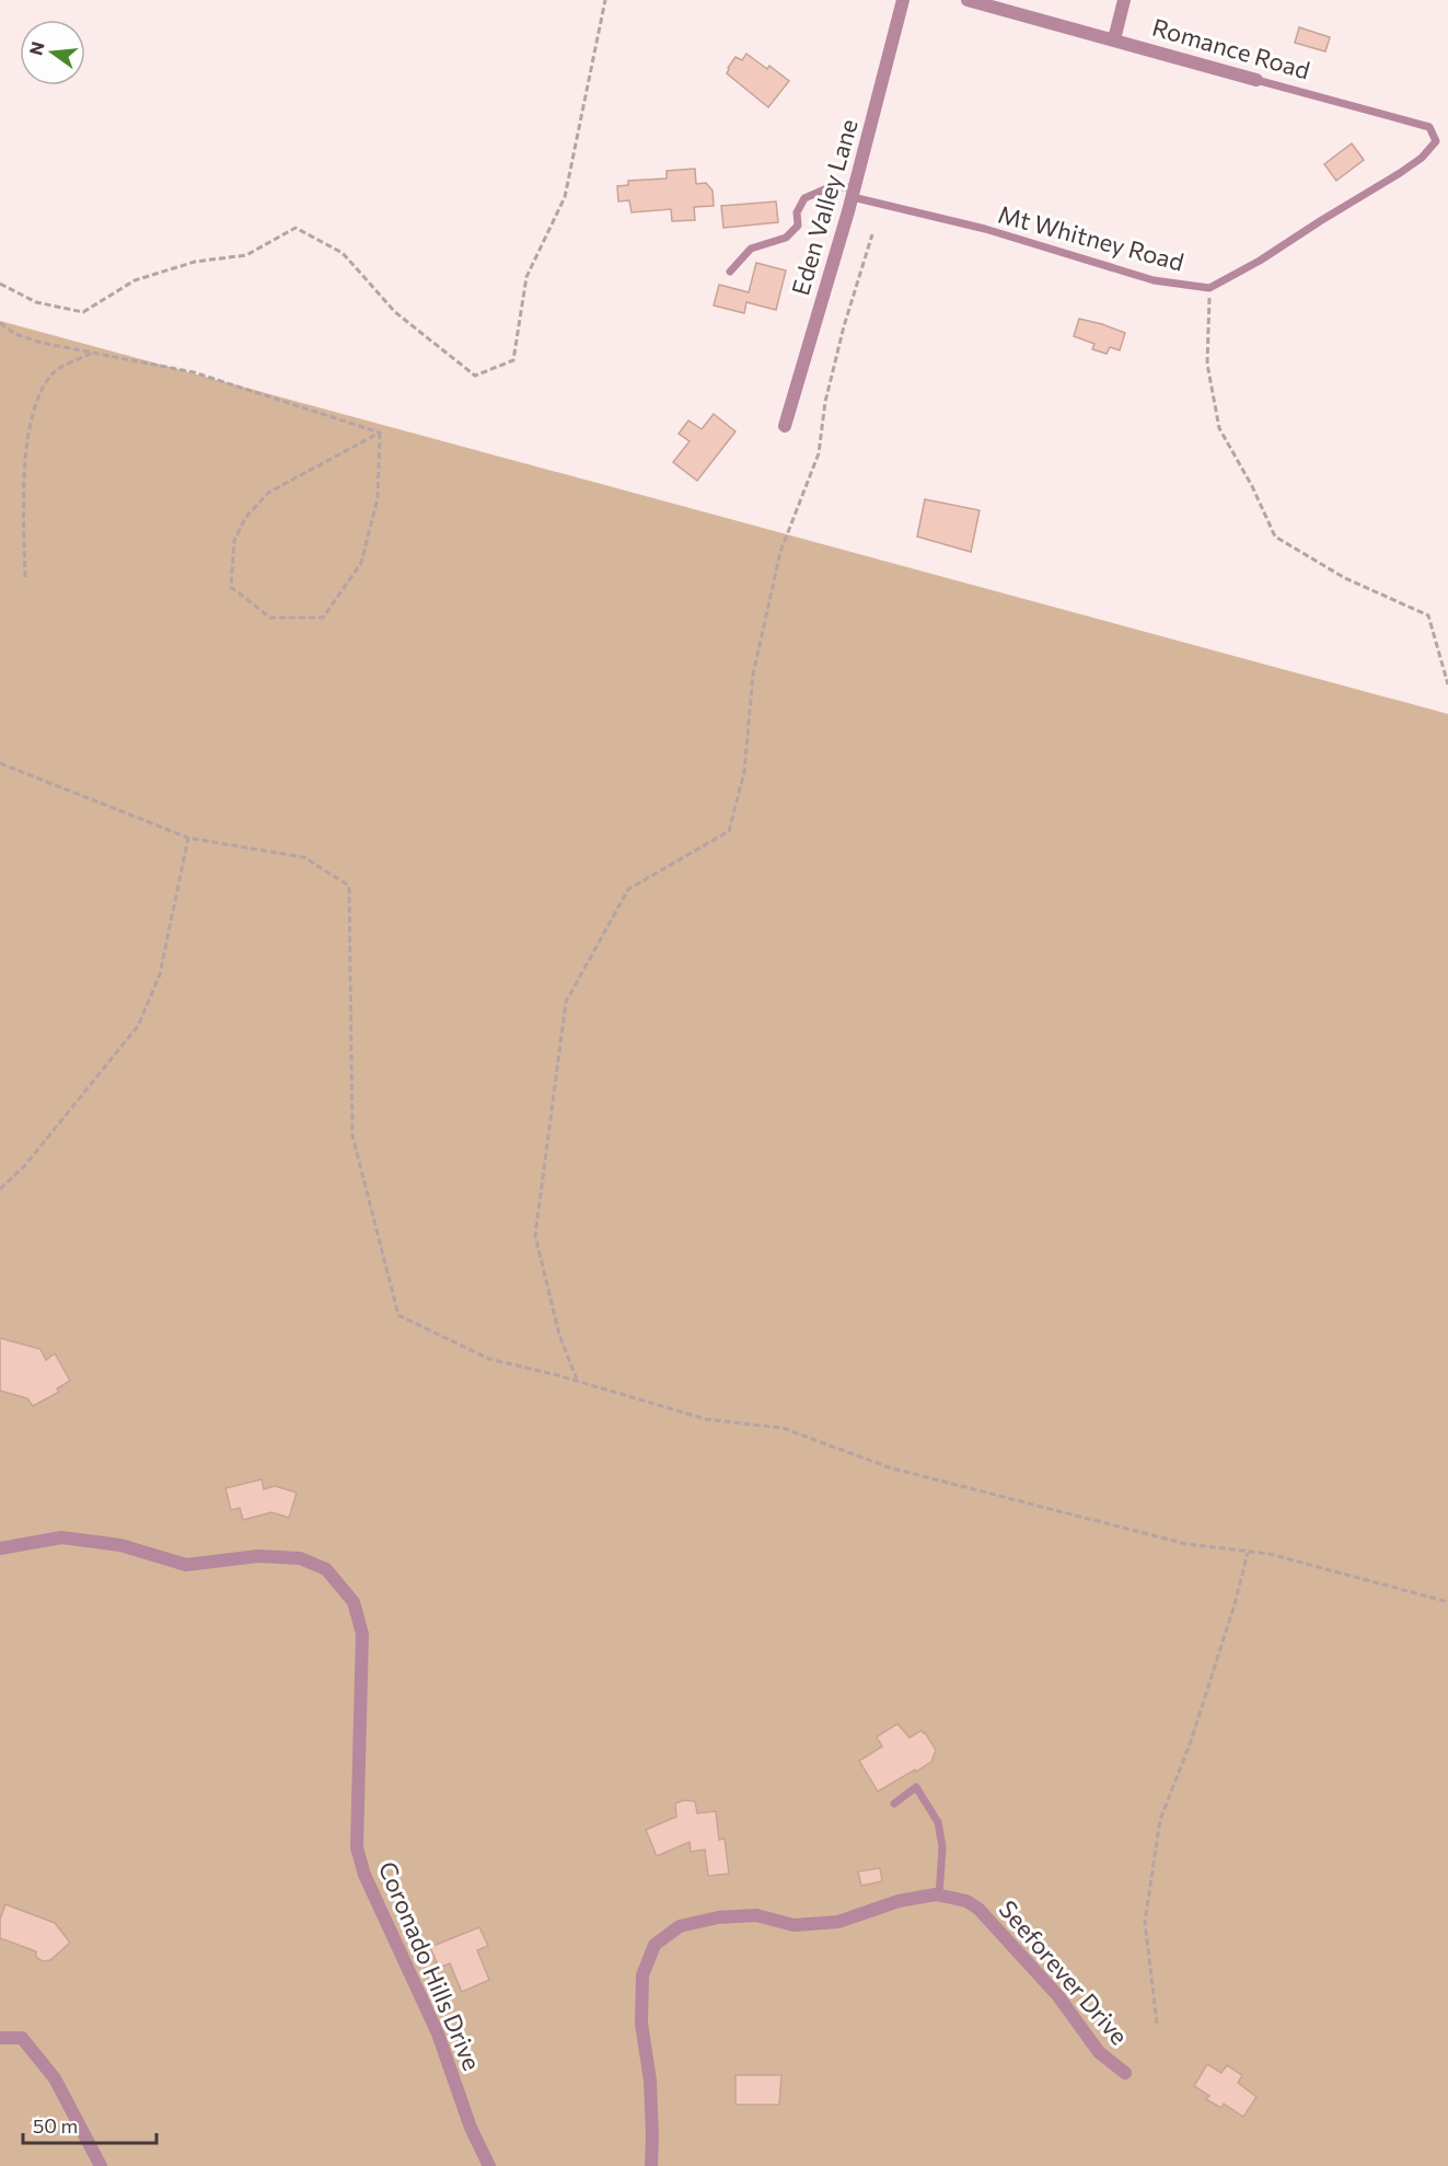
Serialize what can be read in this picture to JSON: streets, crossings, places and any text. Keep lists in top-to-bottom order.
{
  "streets": {
    "street": [
      "Romance Road",
      "Eden Valley Lane",
      "Coronado Hills Drive",
      "Seeforever Drive"
    ],
    "lane": ["Mt Whitney Road"]
  },
  "crossings": [
    ["Romance Road", "Mt Whitney Road"],
    ["Eden Valley Lane", "Mt Whitney Road"]
  ],
  "scale_bar": "50 m",
  "north": "left"
}
